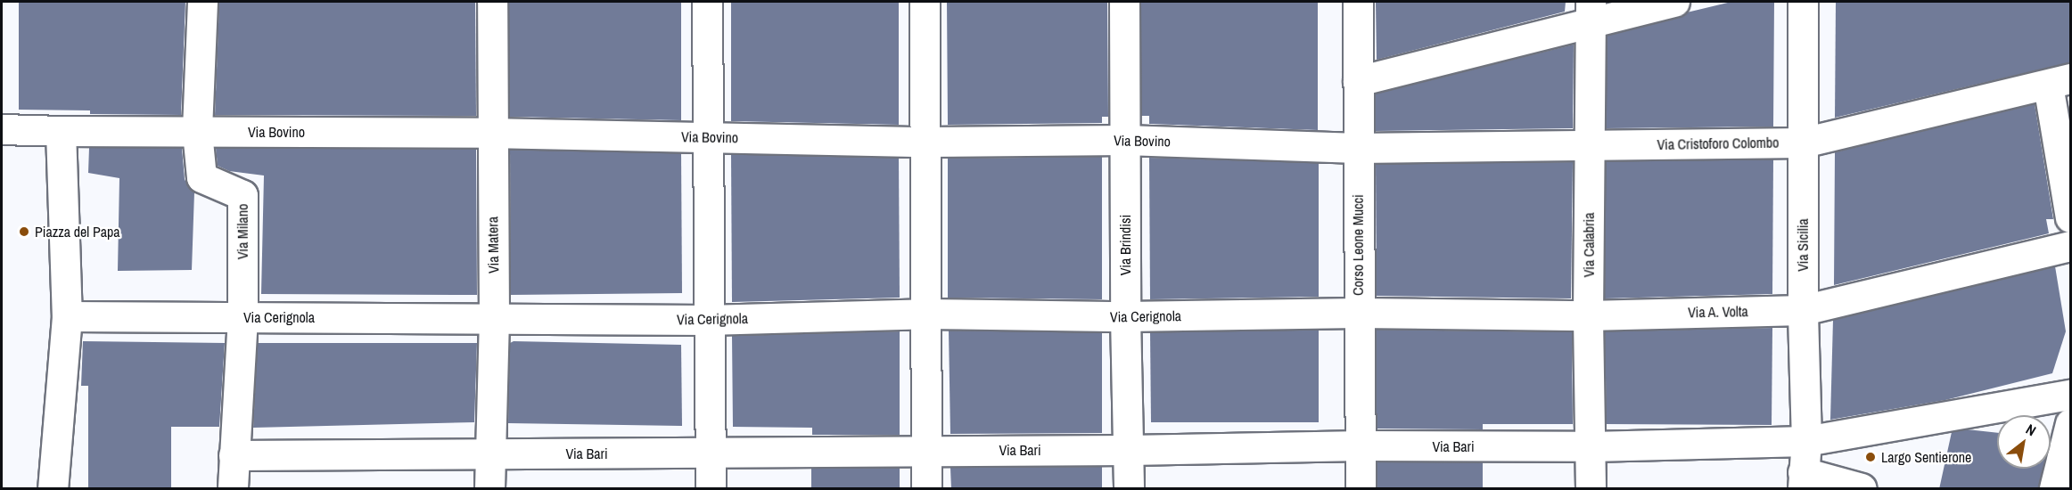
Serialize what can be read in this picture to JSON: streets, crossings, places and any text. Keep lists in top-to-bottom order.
{
  "streets": {
    "street": [
      "Via Bovino",
      "Via Cristoforo Colombo",
      "Via Milano",
      "Via Matera",
      "Via Brindisi",
      "Corso Leone Mucci",
      "Via Calabria",
      "Via Sicilia",
      "Via A. Volta",
      "Via Cerignola",
      "Via Bari"
    ]
  },
  "crossings": [
    ["Via Bovino", "Via Cristoforo Colombo"],
    ["Via Bovino", "Via Milano"],
    ["Via Bovino", "Via Matera"],
    ["Via Bovino", "Via Brindisi"],
    ["Via Bovino", "Corso Leone Mucci"],
    ["Via Cristoforo Colombo", "Corso Leone Mucci"],
    ["Via Cristoforo Colombo", "Via Calabria"],
    ["Via Cristoforo Colombo", "Via Sicilia"],
    ["Via Milano", "Via Cerignola"],
    ["Via Milano", "Via Bari"],
    ["Via Matera", "Via Cerignola"],
    ["Via Matera", "Via Bari"],
    ["Via Brindisi", "Via Cerignola"],
    ["Via Brindisi", "Via Bari"],
    ["Corso Leone Mucci", "Via A. Volta"],
    ["Corso Leone Mucci", "Via Cerignola"],
    ["Corso Leone Mucci", "Via Bari"],
    ["Via Calabria", "Via A. Volta"],
    ["Via Calabria", "Via Bari"],
    ["Via Sicilia", "Via A. Volta"],
    ["Via Sicilia", "Via Bari"],
    ["Via A. Volta", "Via Cerignola"]
  ],
  "places": ["Piazza del Papa", "Largo Sentierone"],
  "north": "top right"
}
